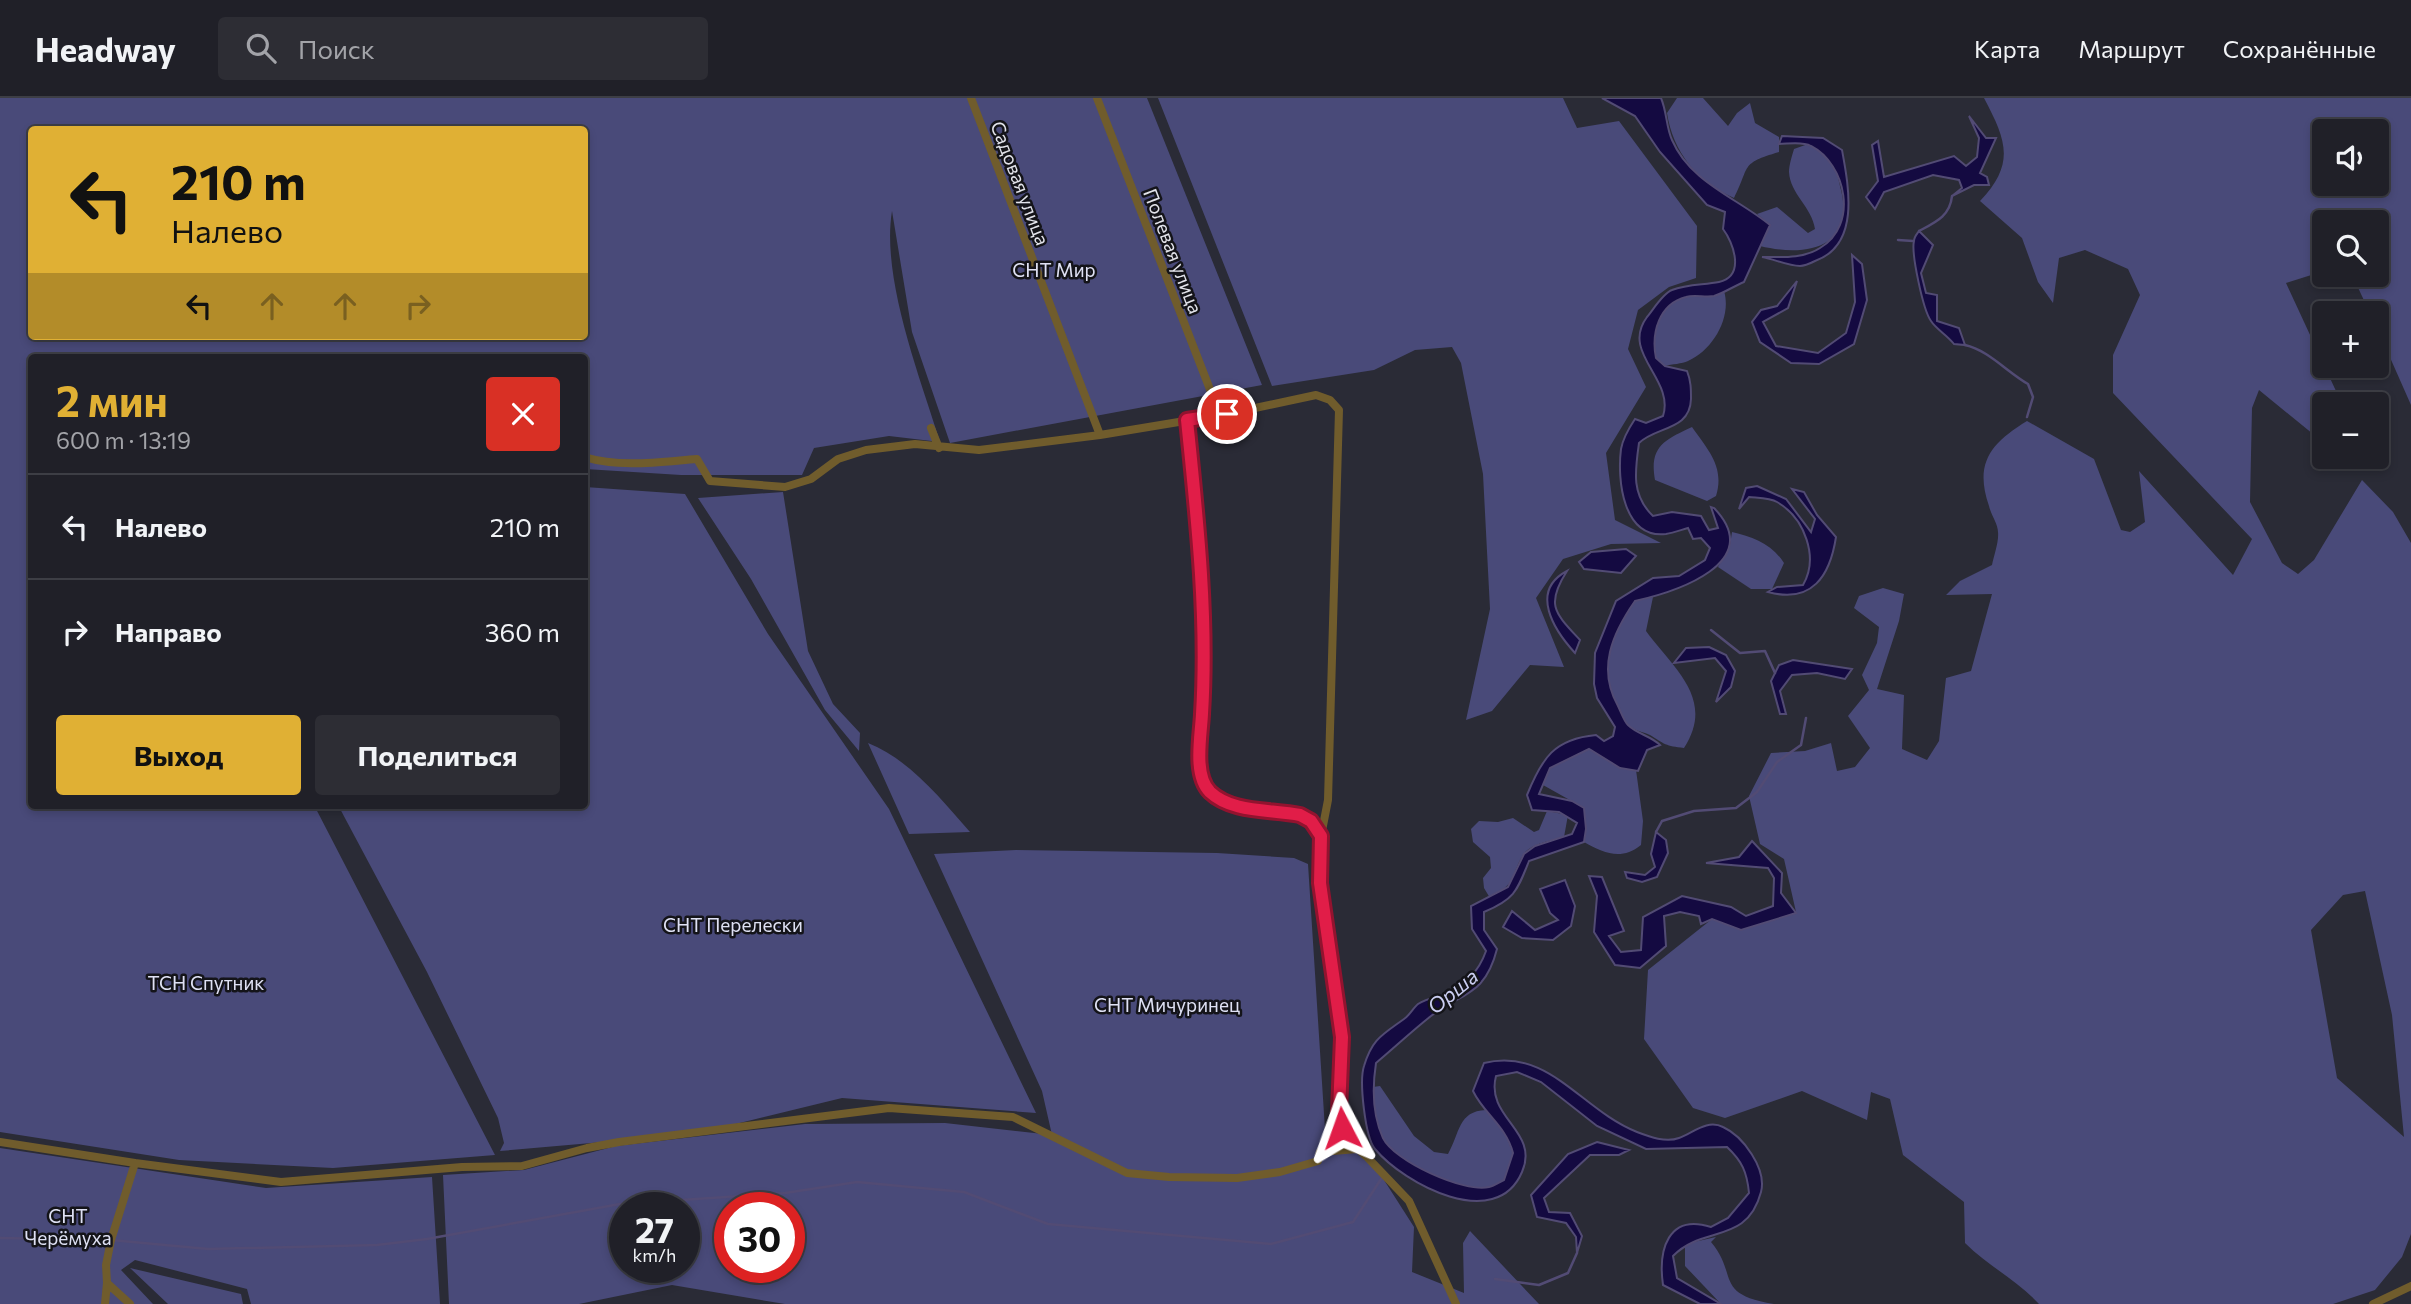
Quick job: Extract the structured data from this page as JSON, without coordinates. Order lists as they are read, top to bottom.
{
  "streets": {
    "street": ["Садовая улица", "Полевая улица"]
  },
  "water": ["Орша"],
  "parks": [
    "СНТ Мир",
    "СНТ Перелески",
    "ТСН Спутник",
    "СНТ Мичуринец",
    "СНТ Черёмуха"
  ],
  "page": {
    "header": "Headway",
    "search": "Поиск",
    "nav": ["Карта", "Маршрут", "Сохранённые"],
    "map_buttons": ["+", "−"],
    "turn": ["210 m", "Налево"],
    "heading": ["2 мин", "600 m · 13:19"],
    "list": [
      {
        "name": "Налево",
        "value": "210 m"
      },
      {
        "name": "Направо",
        "value": "360 m"
      }
    ],
    "buttons": ["Выход", "Поделиться"],
    "speed": "27 km/h",
    "limit": "30"
  }
}
